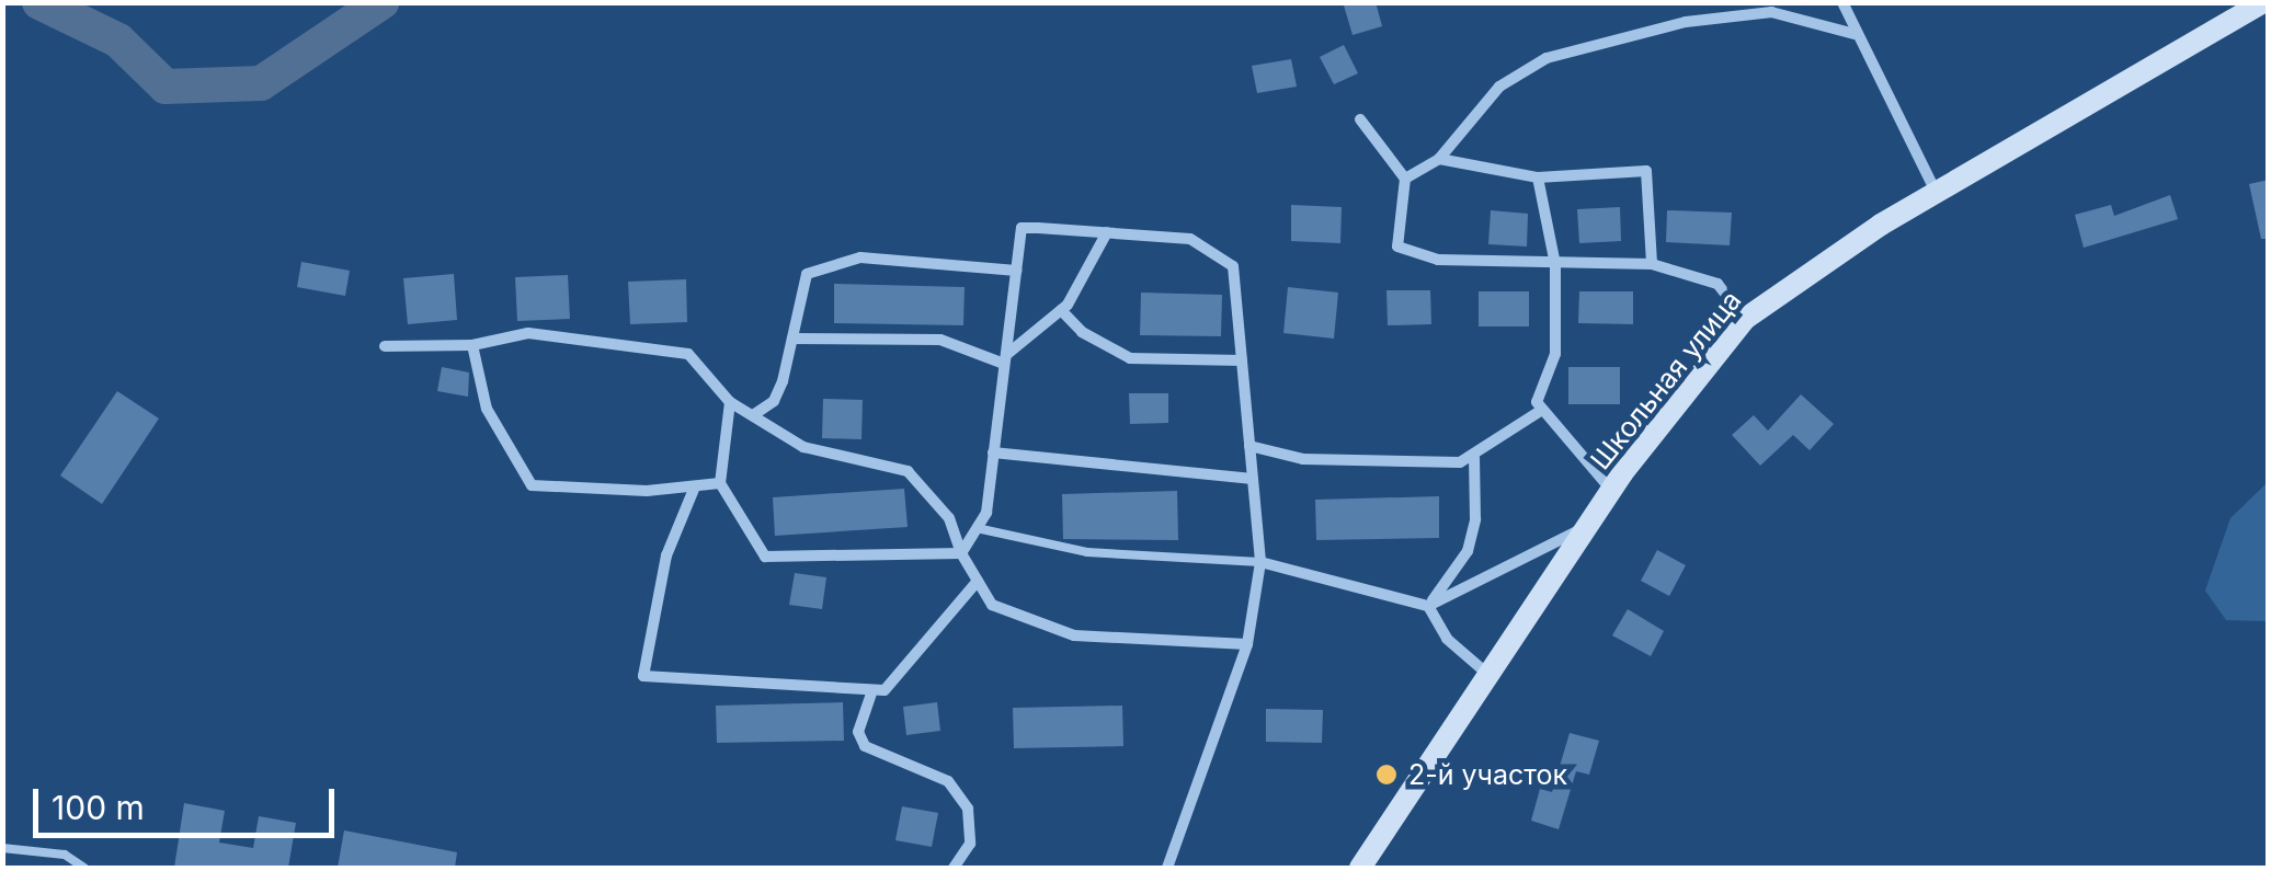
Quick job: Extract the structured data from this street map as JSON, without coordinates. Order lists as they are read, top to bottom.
{
  "streets": {
    "street": ["Школьная улица"]
  },
  "places": ["2-й участок"],
  "scale_bar": "100 m"
}
